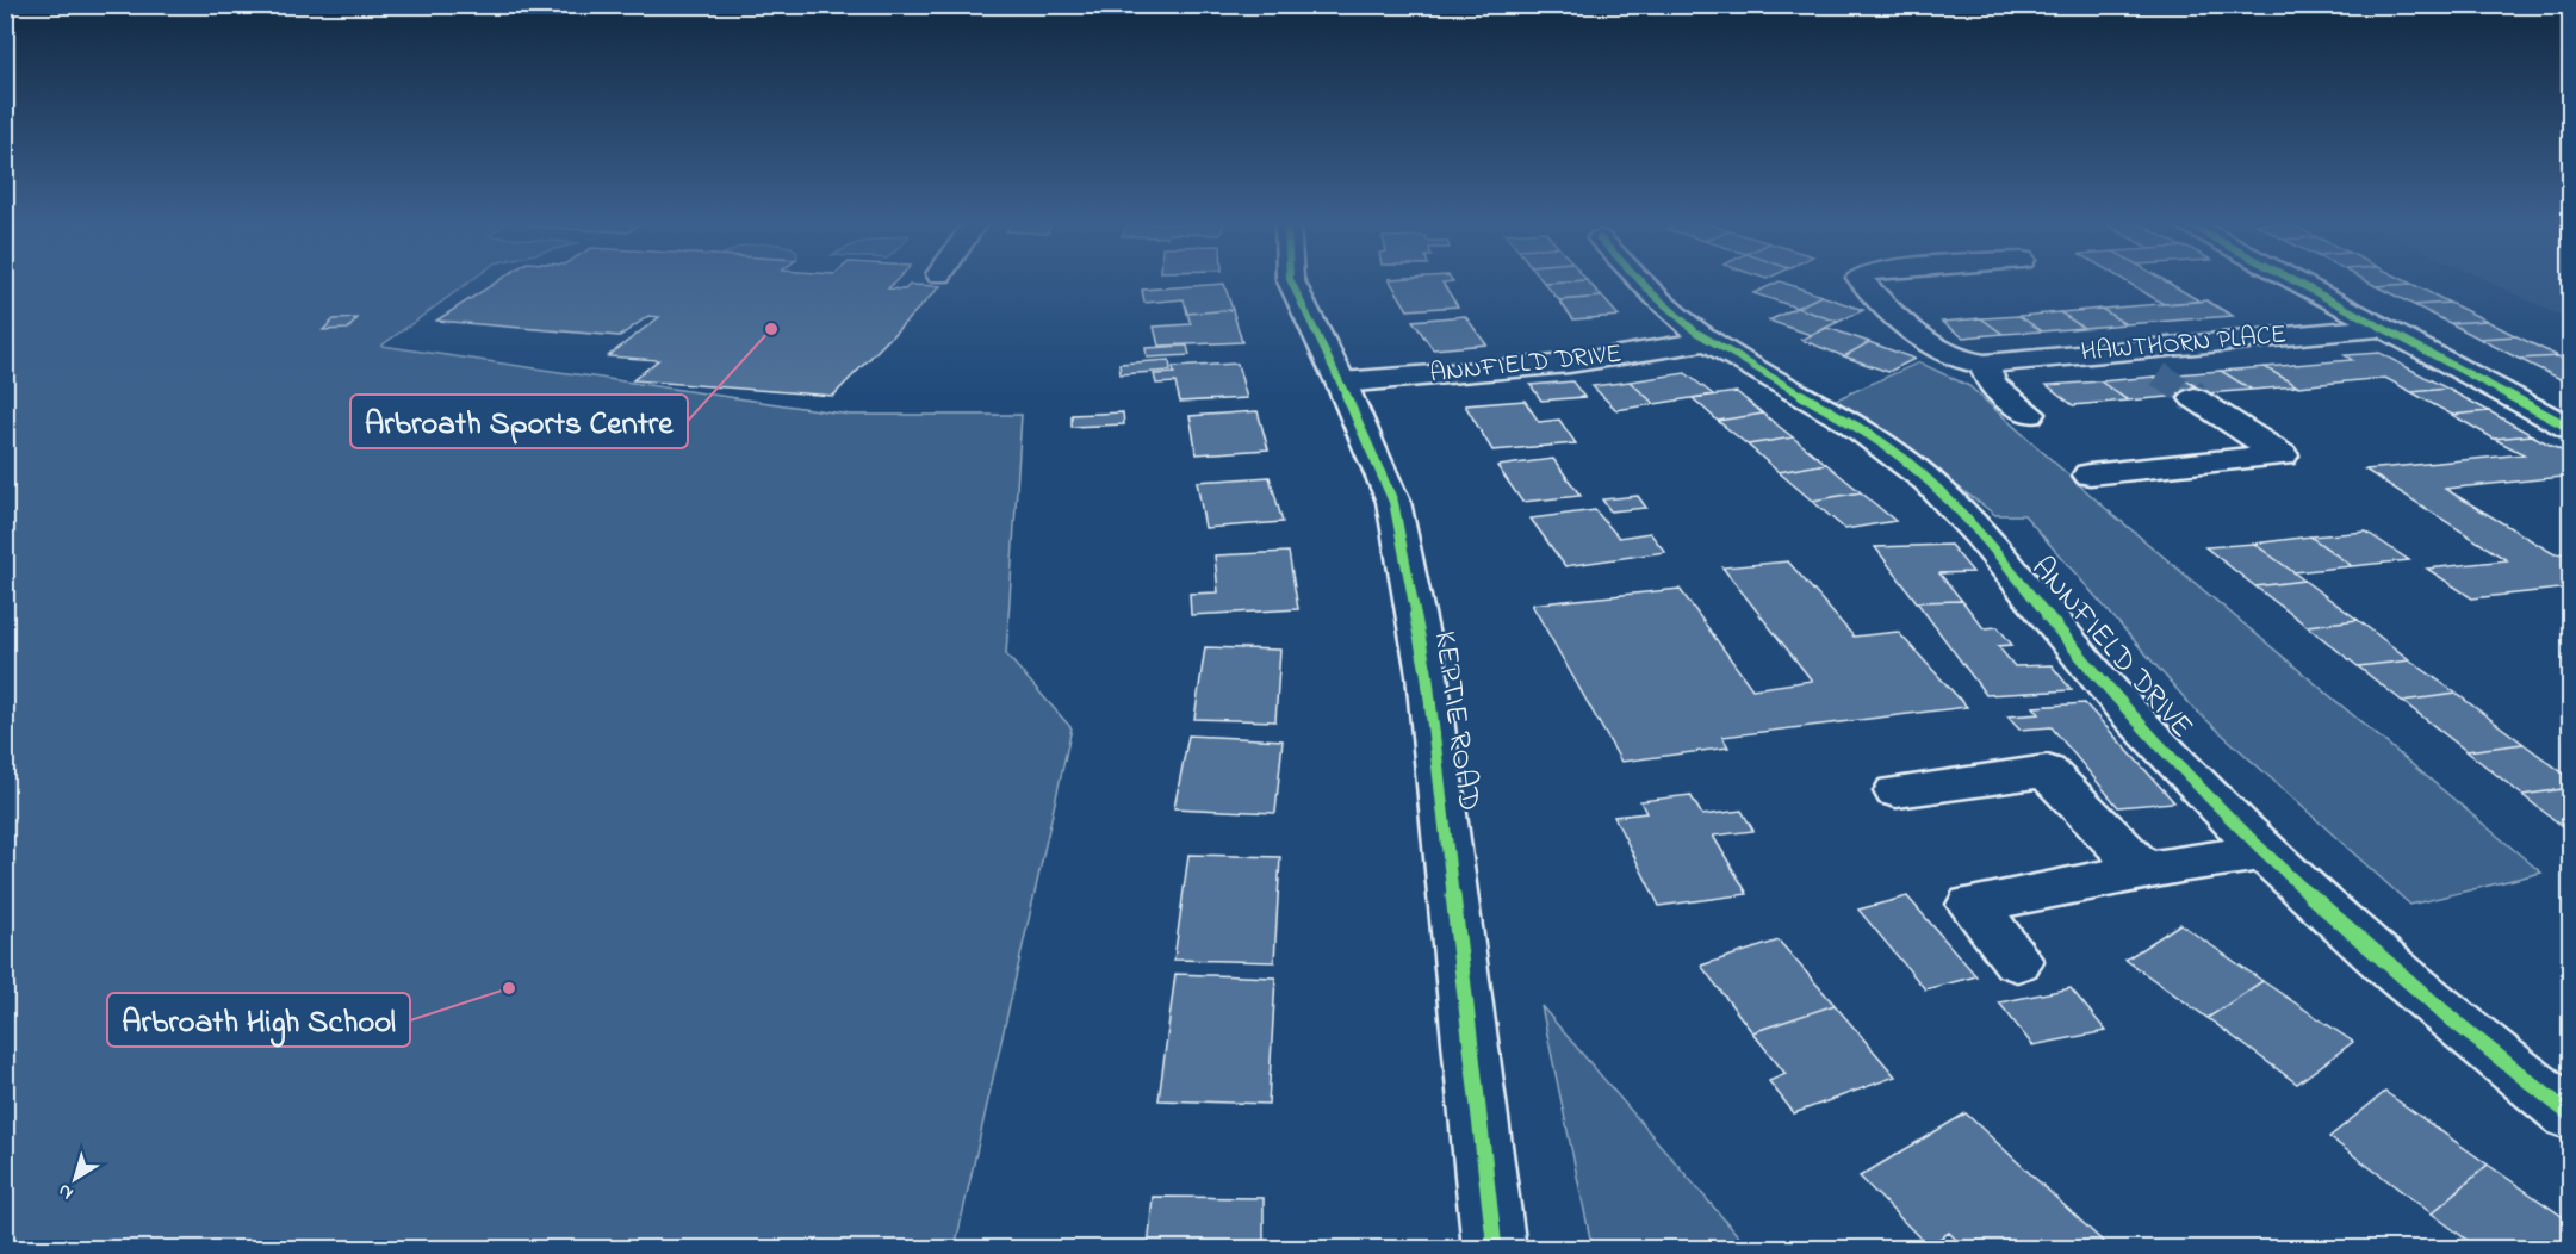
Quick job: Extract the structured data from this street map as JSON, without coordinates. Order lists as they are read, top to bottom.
{
  "streets": {
    "street": ["HAWTHORN PLACE", "ANNFIELD DRIVE", "KEPTIE ROAD"]
  },
  "crossings": [
    ["ANNFIELD DRIVE", "KEPTIE ROAD"]
  ],
  "places": ["Arbroath Sports Centre", "Arbroath High School"],
  "north": "bottom left"
}
